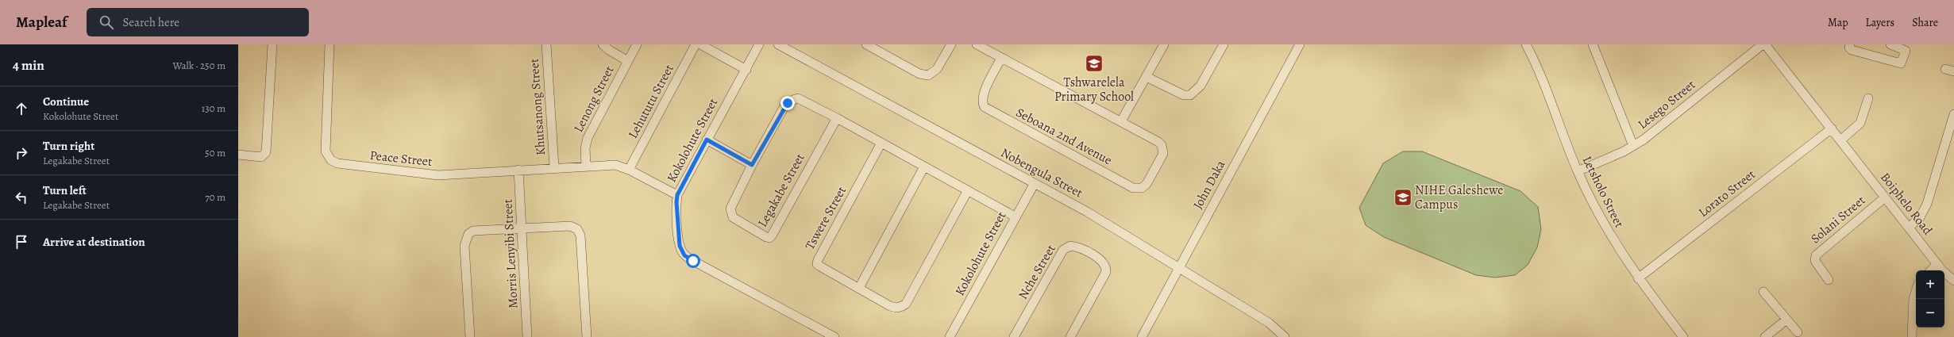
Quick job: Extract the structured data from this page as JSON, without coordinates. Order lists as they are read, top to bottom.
{
  "streets": {
    "street": [
      "Lenong Street",
      "Lehututu Street",
      "Lesego Street",
      "Khutsanong Street",
      "Seboana 2nd Avenue",
      "Kokolohute Street",
      "Peace Street",
      "Nobengula Street",
      "John Daka",
      "Legakabe Street",
      "Letsholo Street",
      "Lorato Street",
      "Boiphelo Road",
      "Tswere Street",
      "Solani Street",
      "Morris Lenyibi Street",
      "Nche Street"
    ]
  },
  "crossings": [
    ["Lenong Street", "Peace Street"],
    ["Lesego Street", "Letsholo Street"],
    ["Lesego Street", "Boiphelo Road"],
    ["Khutsanong Street", "Peace Street"],
    ["Kokolohute Street", "Nobengula Street"],
    ["Kokolohute Street", "Legakabe Street"],
    ["Peace Street", "Morris Lenyibi Street"],
    ["Nobengula Street", "John Daka"],
    ["Legakabe Street", "Tswere Street"],
    ["Letsholo Street", "Lorato Street"],
    ["Lorato Street", "Boiphelo Road"],
    ["Boiphelo Road", "Solani Street"]
  ],
  "places": {
    "school or university": ["Tshwarelela Primary School", "NIHE Galeshewe Campus"]
  },
  "page": {
    "header": "Mapleaf",
    "search": "Search here",
    "nav": ["Map", "Layers", "Share"],
    "heading": ["4 min", "Walk · 250 m"],
    "list": [
      ["Continue", "Kokolohute Street", "130 m"],
      ["Turn right", "Legakabe Street", "50 m"],
      ["Turn left", "Legakabe Street", "70 m"],
      "Arrive at destination"
    ],
    "map_buttons": ["+", "−"]
  }
}
